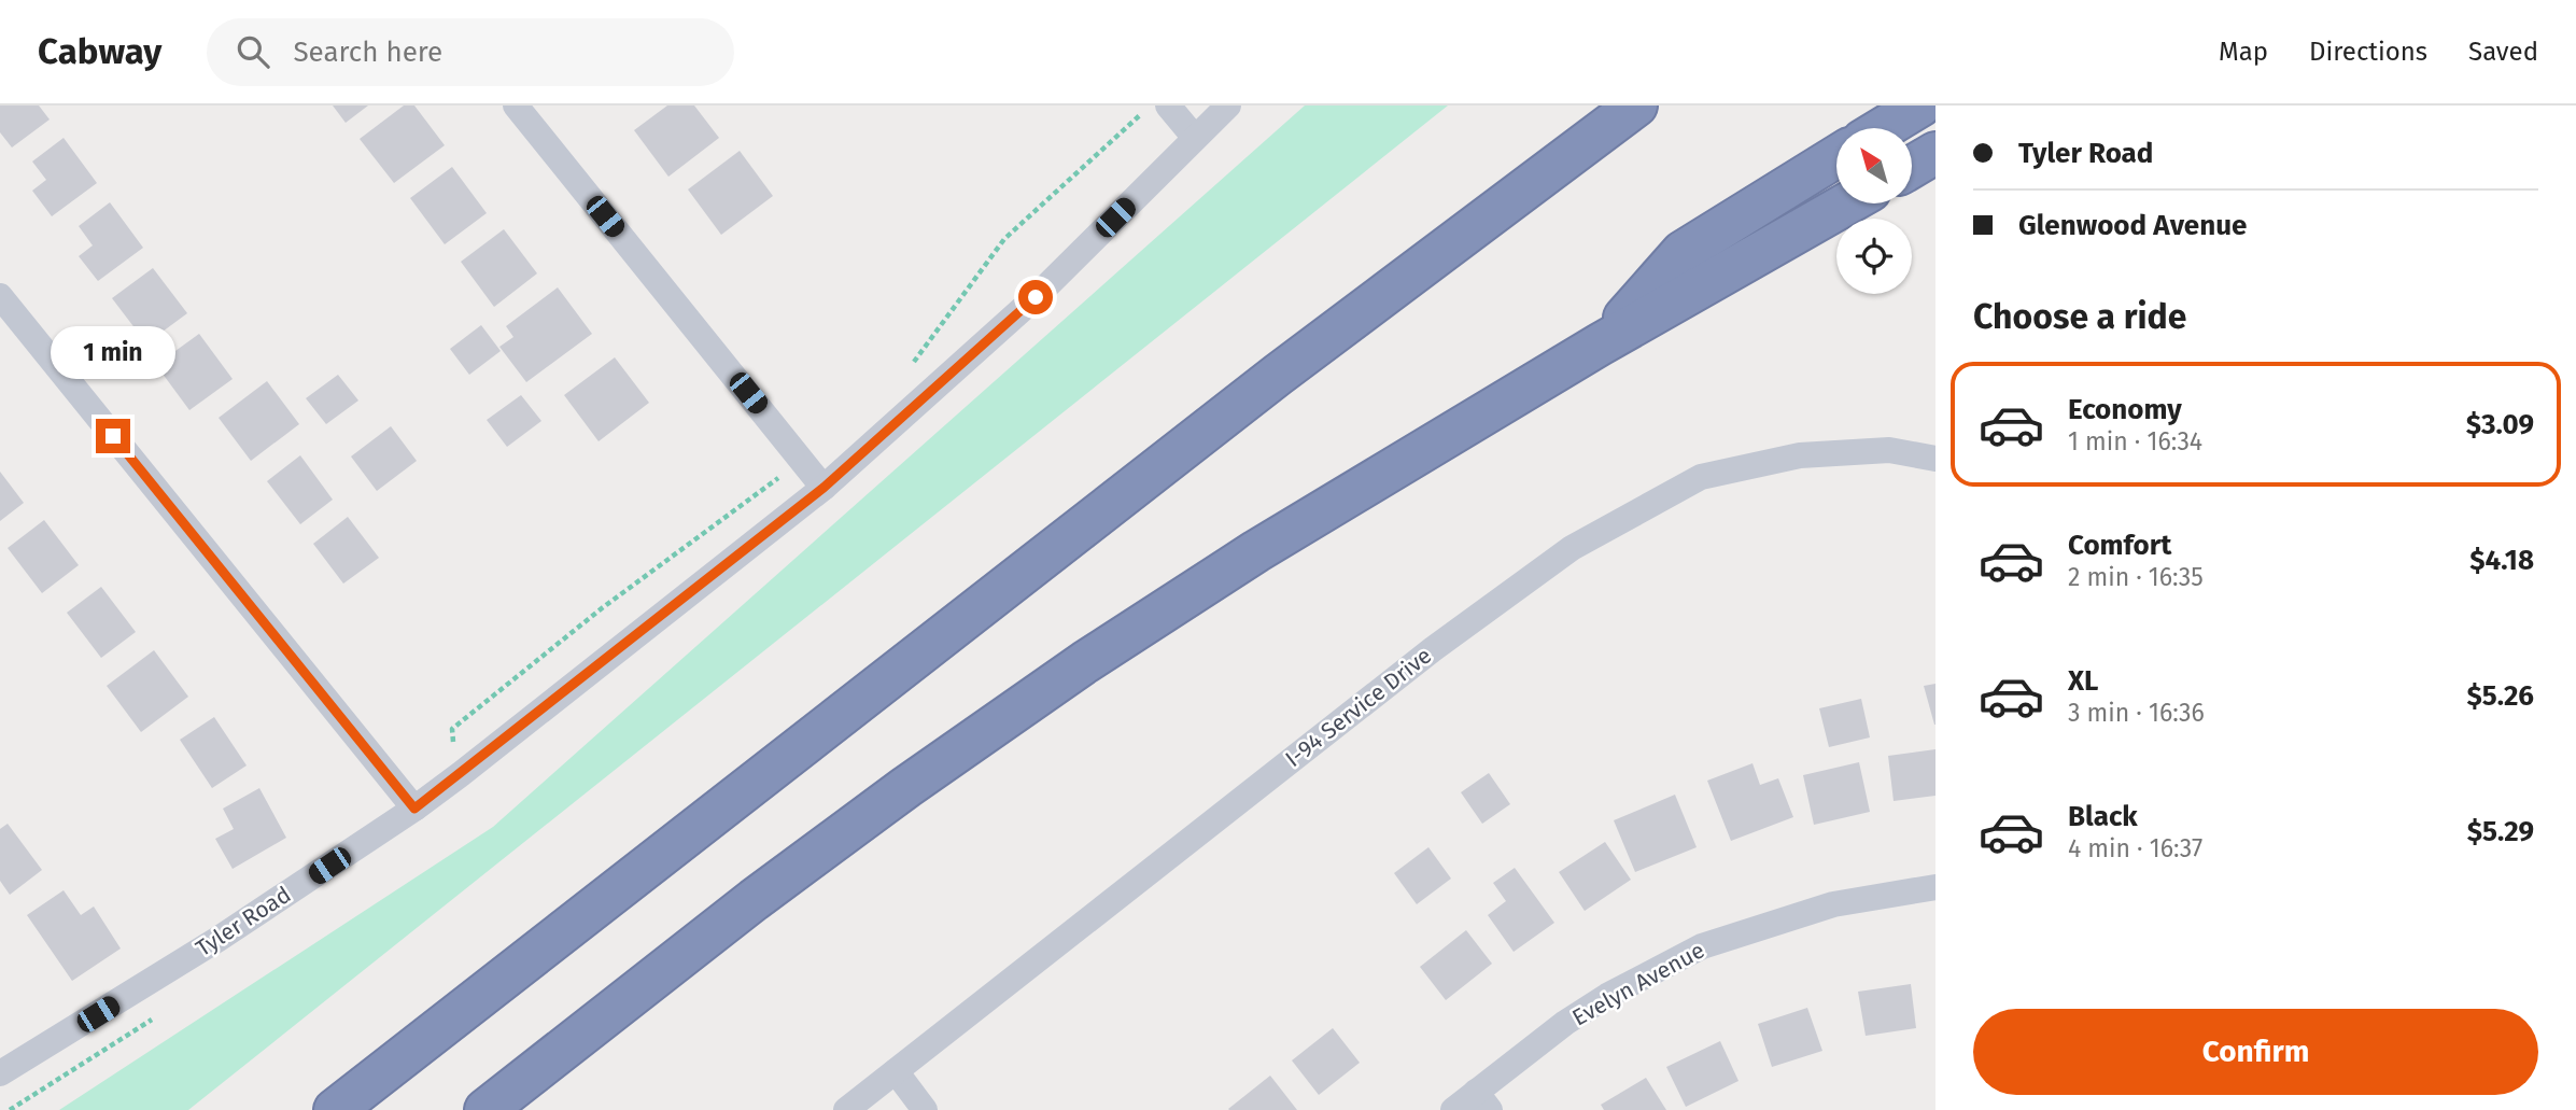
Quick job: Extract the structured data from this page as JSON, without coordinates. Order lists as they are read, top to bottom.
{
  "streets": {
    "street": ["I-94 Service Drive", "Tyler Road", "Evelyn Avenue"]
  },
  "north": "top left",
  "page": {
    "header": "Cabway",
    "search": "Search here",
    "nav": ["Map", "Directions", "Saved"],
    "banner": ["Tyler Road", "Glenwood Avenue"],
    "heading": "Choose a ride",
    "bubble": "1 min",
    "list": [
      {
        "name": "Economy",
        "note": "1 min · 16:34",
        "value": "$3.09"
      },
      {
        "name": "Comfort",
        "note": "2 min · 16:35",
        "value": "$4.18"
      },
      {
        "name": "XL",
        "note": "3 min · 16:36",
        "value": "$5.26"
      },
      {
        "name": "Black",
        "note": "4 min · 16:37",
        "value": "$5.29"
      }
    ],
    "buttons": "Confirm"
  }
}
